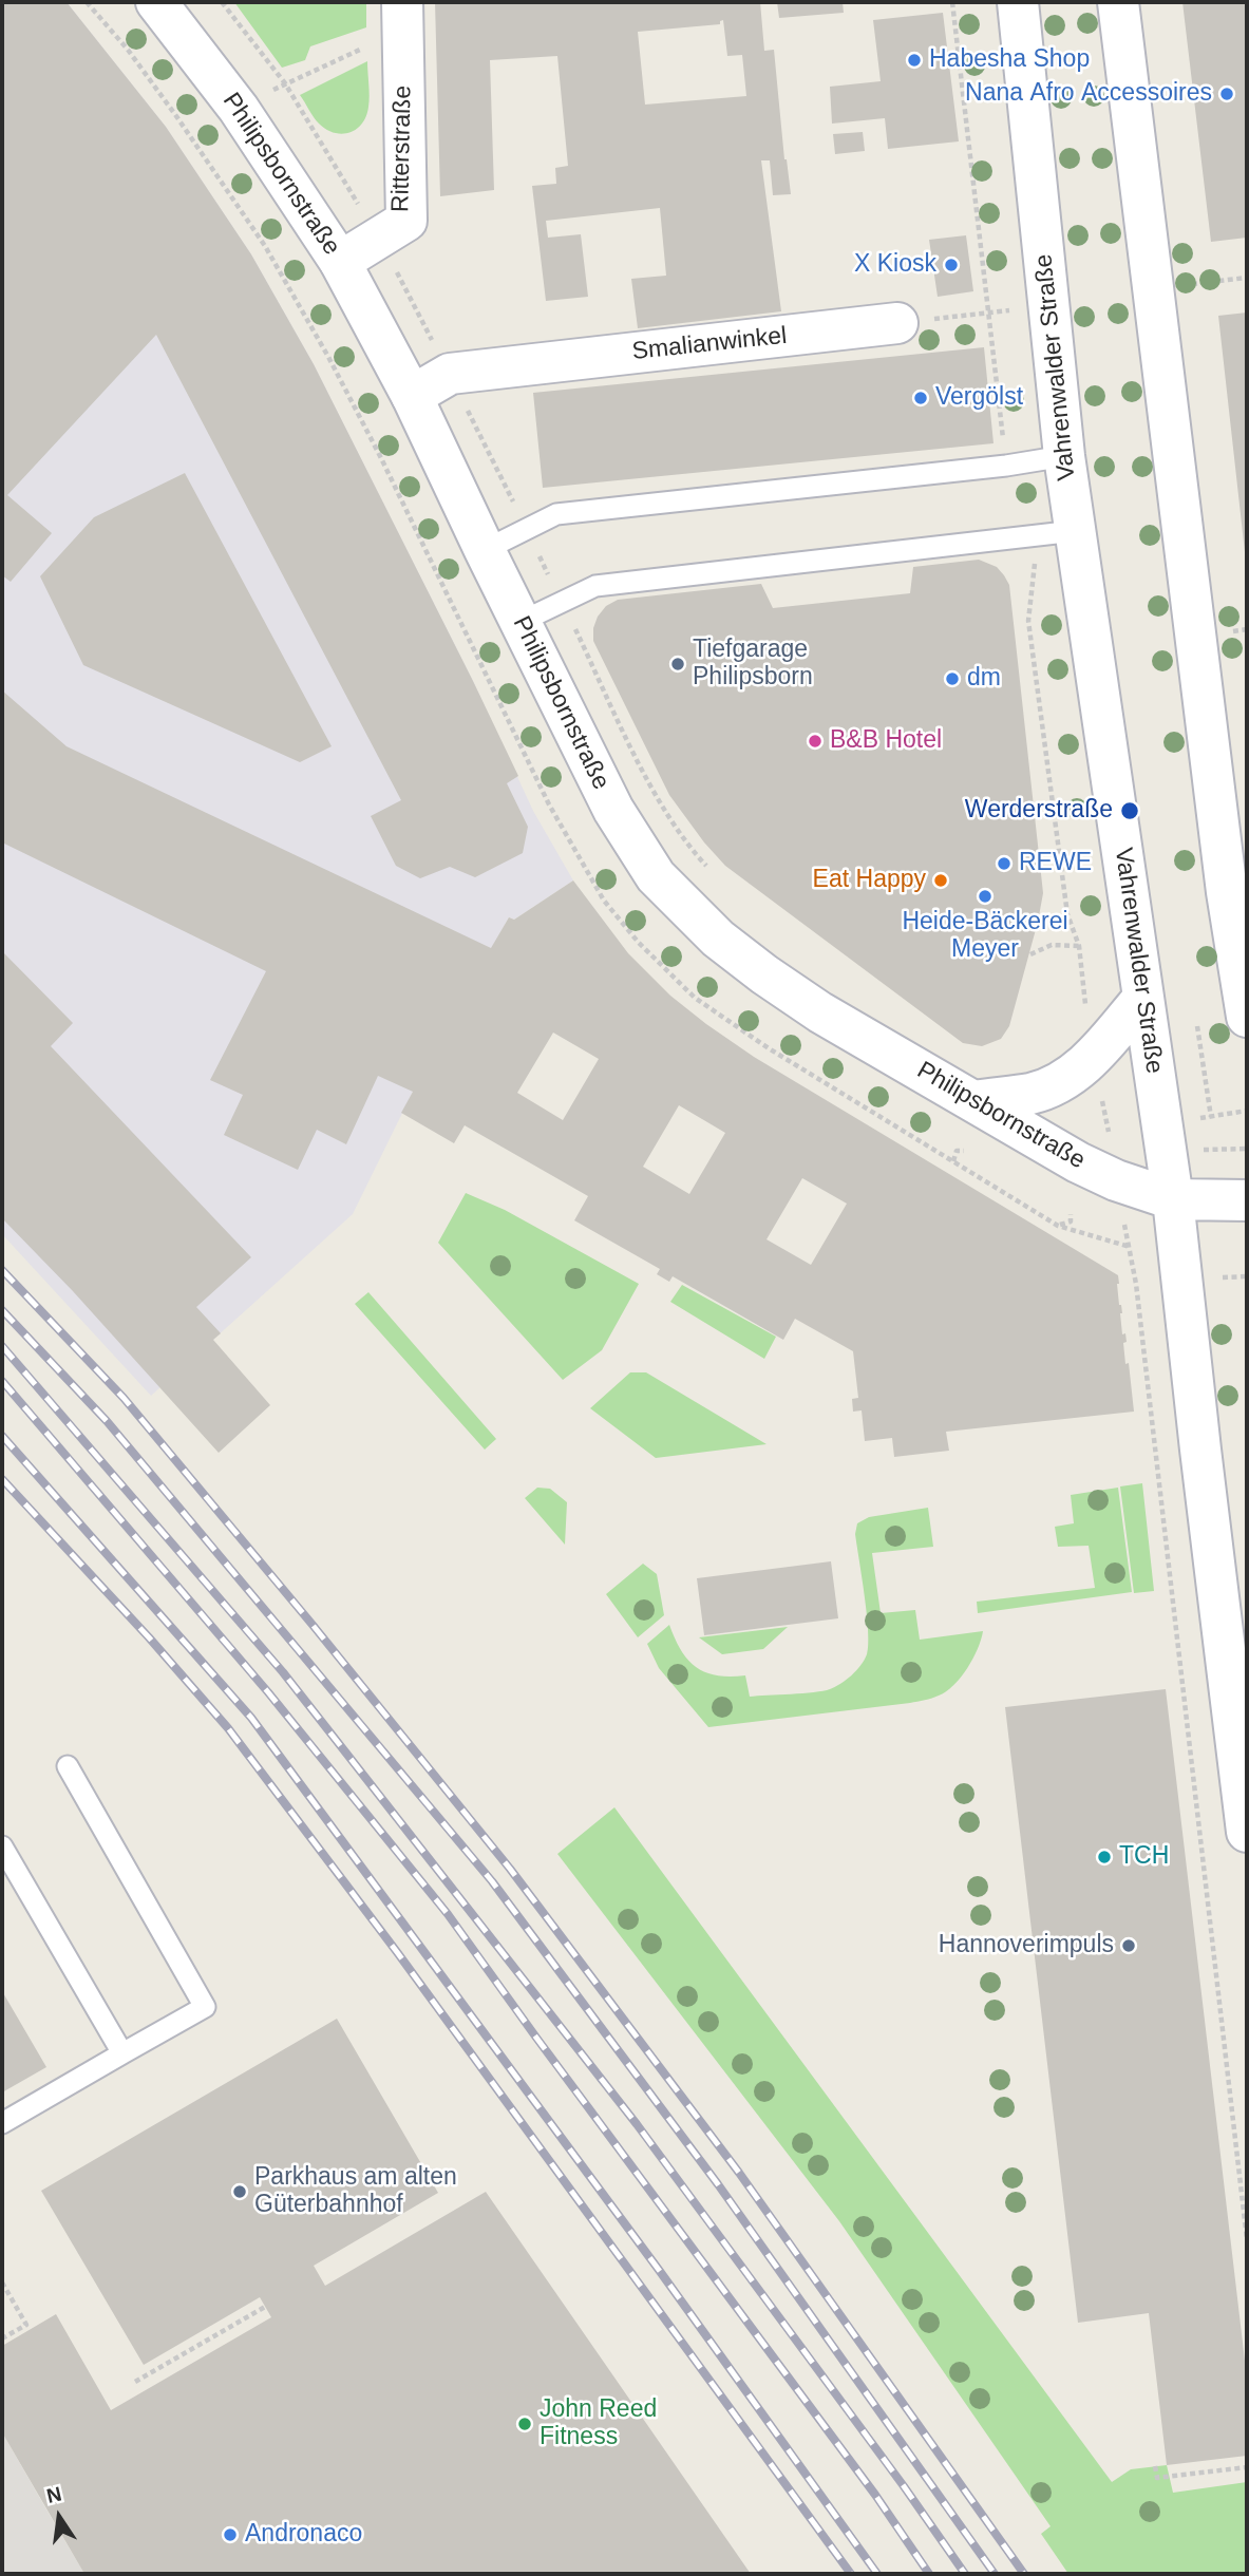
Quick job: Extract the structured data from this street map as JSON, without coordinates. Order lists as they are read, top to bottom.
{
  "streets": {
    "main road": [
      "Ritterstraße",
      "Philipsbornstraße",
      "Smalianwinkel",
      "Vahrenwalder Straße"
    ]
  },
  "crossings": [
    ["Ritterstraße", "Philipsbornstraße"],
    ["Philipsbornstraße", "Smalianwinkel"],
    ["Philipsbornstraße", "Vahrenwalder Straße"]
  ],
  "places": [
    "Habesha Shop",
    "Nana Afro Accessoires",
    "X Kiosk",
    "Vergölst",
    "Tiefgarage Philipsborn",
    "dm",
    "B&B Hotel",
    "Werderstraße",
    "REWE",
    "Eat Happy",
    "Heide-Bäckerei Meyer",
    "TCH",
    "Hannoverimpuls",
    "Parkhaus am alten Güterbahnhof",
    "John Reed Fitness",
    "Andronaco"
  ],
  "north": "top"
}
